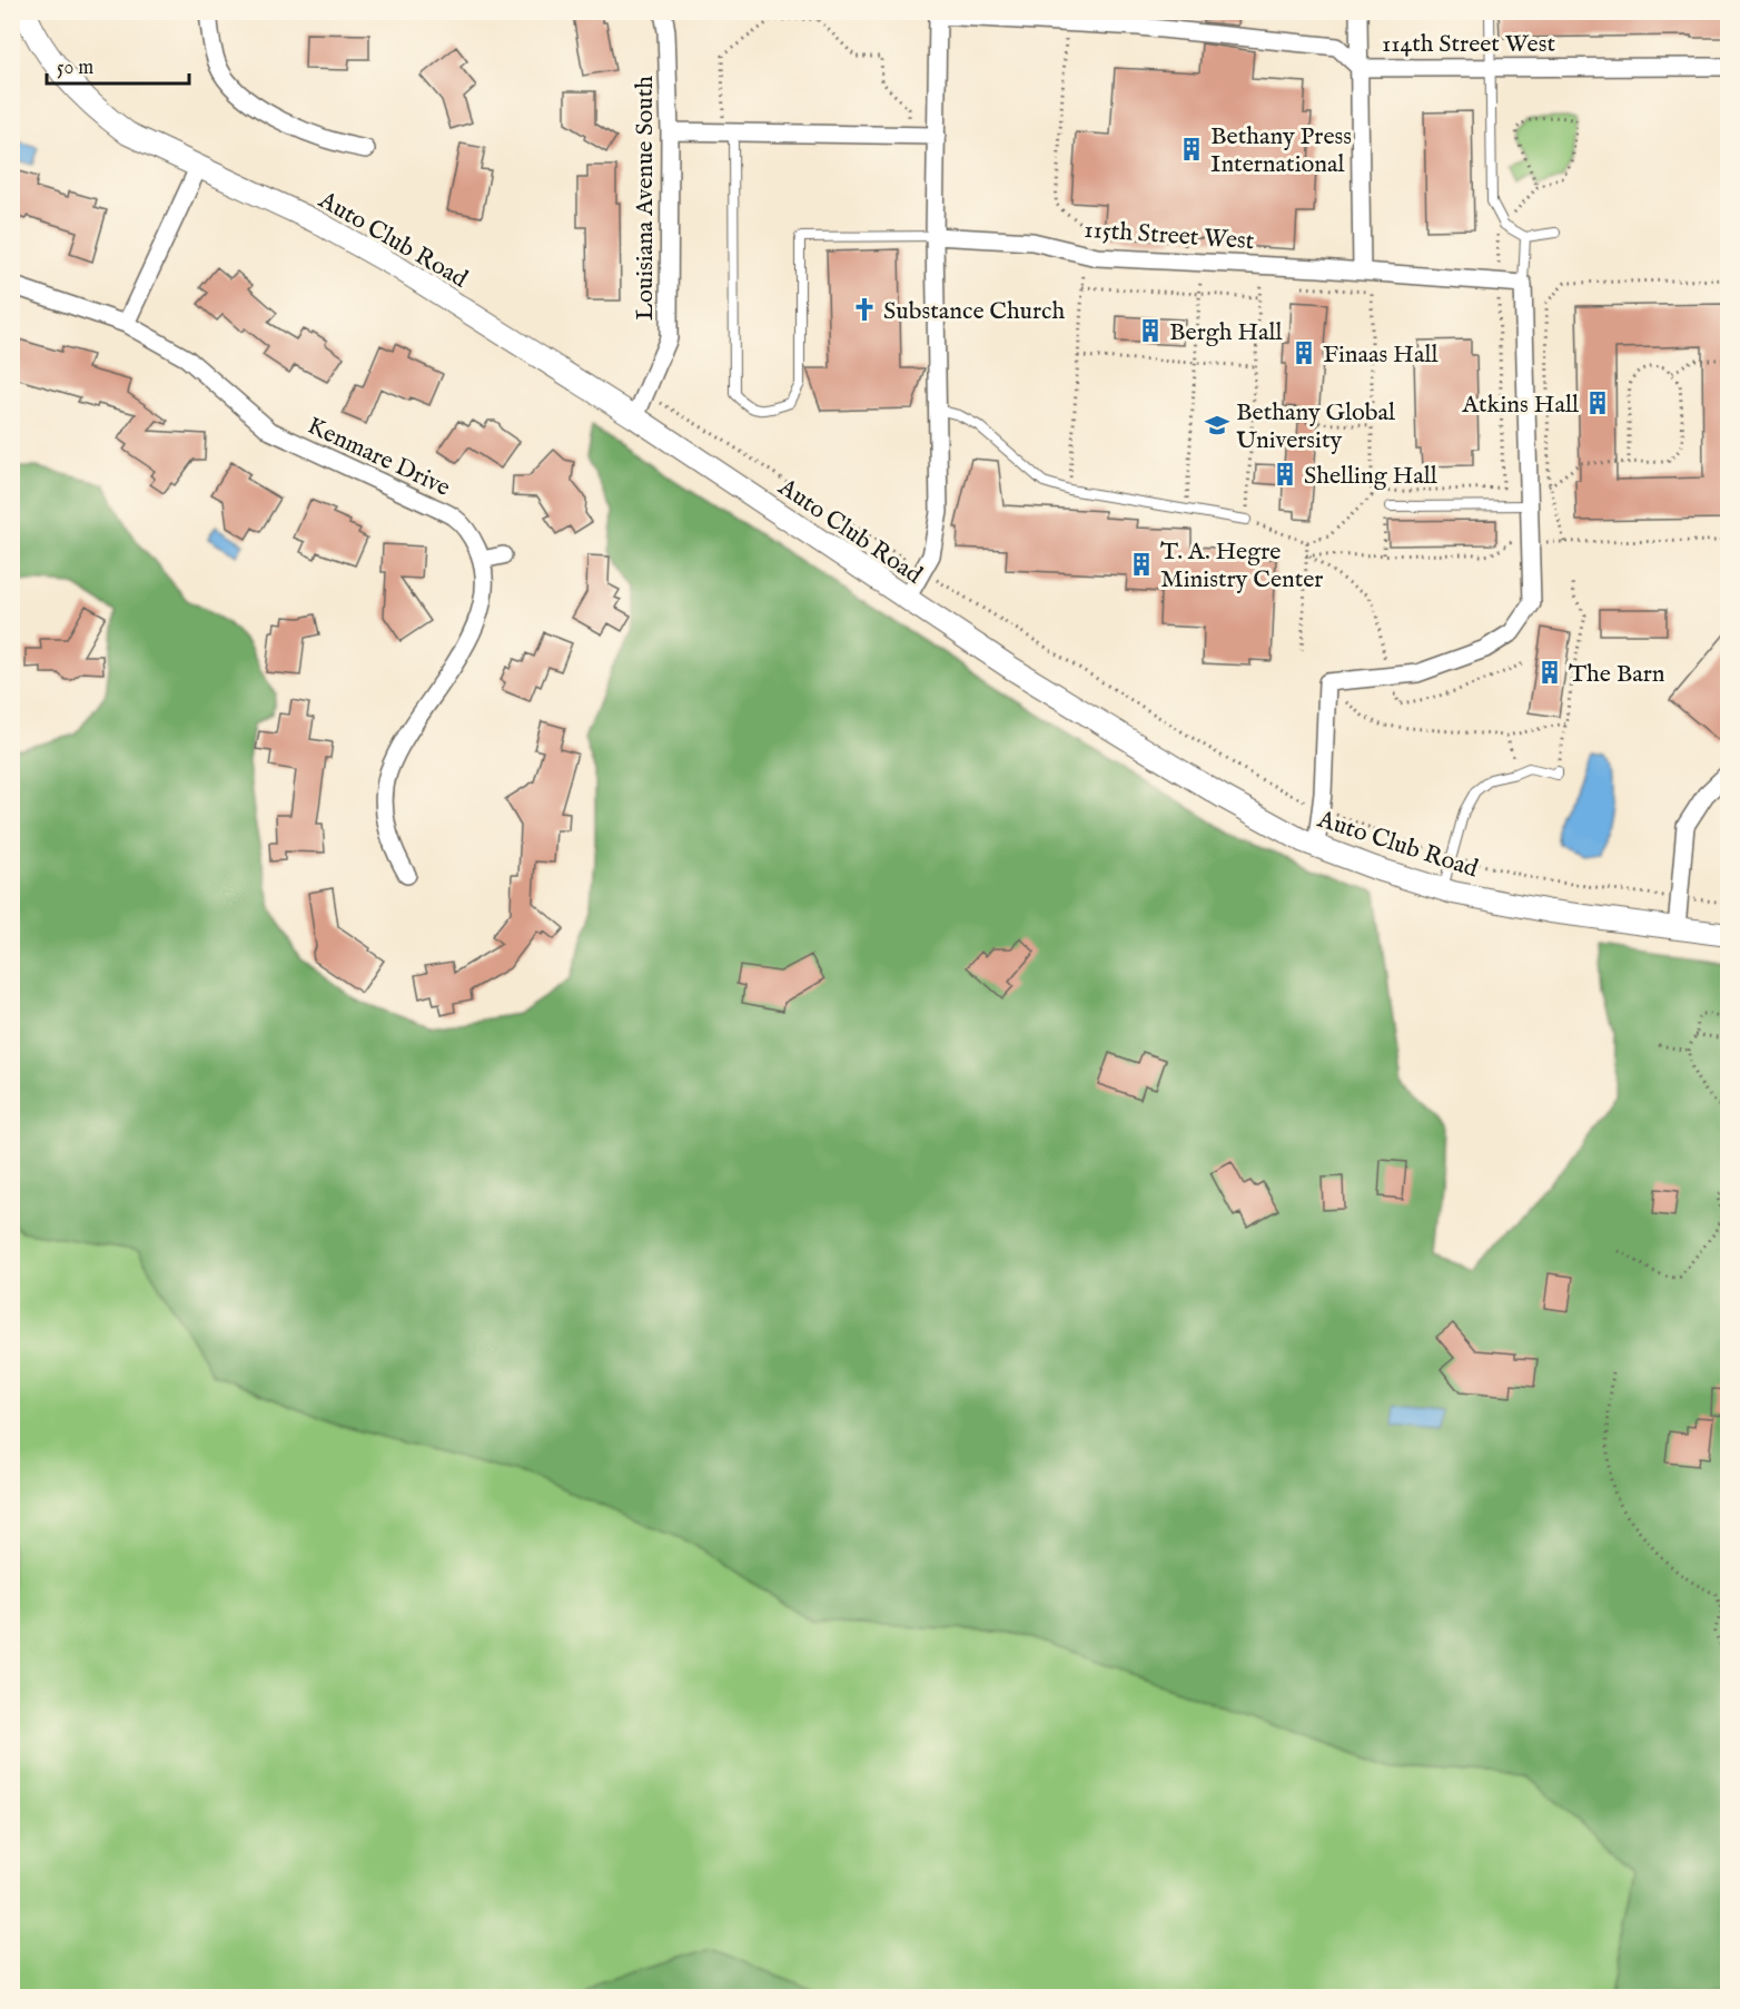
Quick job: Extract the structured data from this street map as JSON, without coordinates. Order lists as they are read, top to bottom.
{
  "streets": {
    "street": [
      "114th Street West",
      "Louisiana Avenue South",
      "115th Street West",
      "Auto Club Road",
      "Kenmare Drive"
    ]
  },
  "crossings": [
    ["Louisiana Avenue South", "Auto Club Road"]
  ],
  "places": {
    "building": [
      "Bethany Press International",
      "Bergh Hall",
      "Finaas Hall",
      "Atkins Hall",
      "Shelling Hall",
      "T. A. Hegre Ministry Center",
      "The Barn"
    ],
    "church": ["Substance Church"],
    "school or university": ["Bethany Global University"]
  },
  "scale_bar": "50 m"
}
